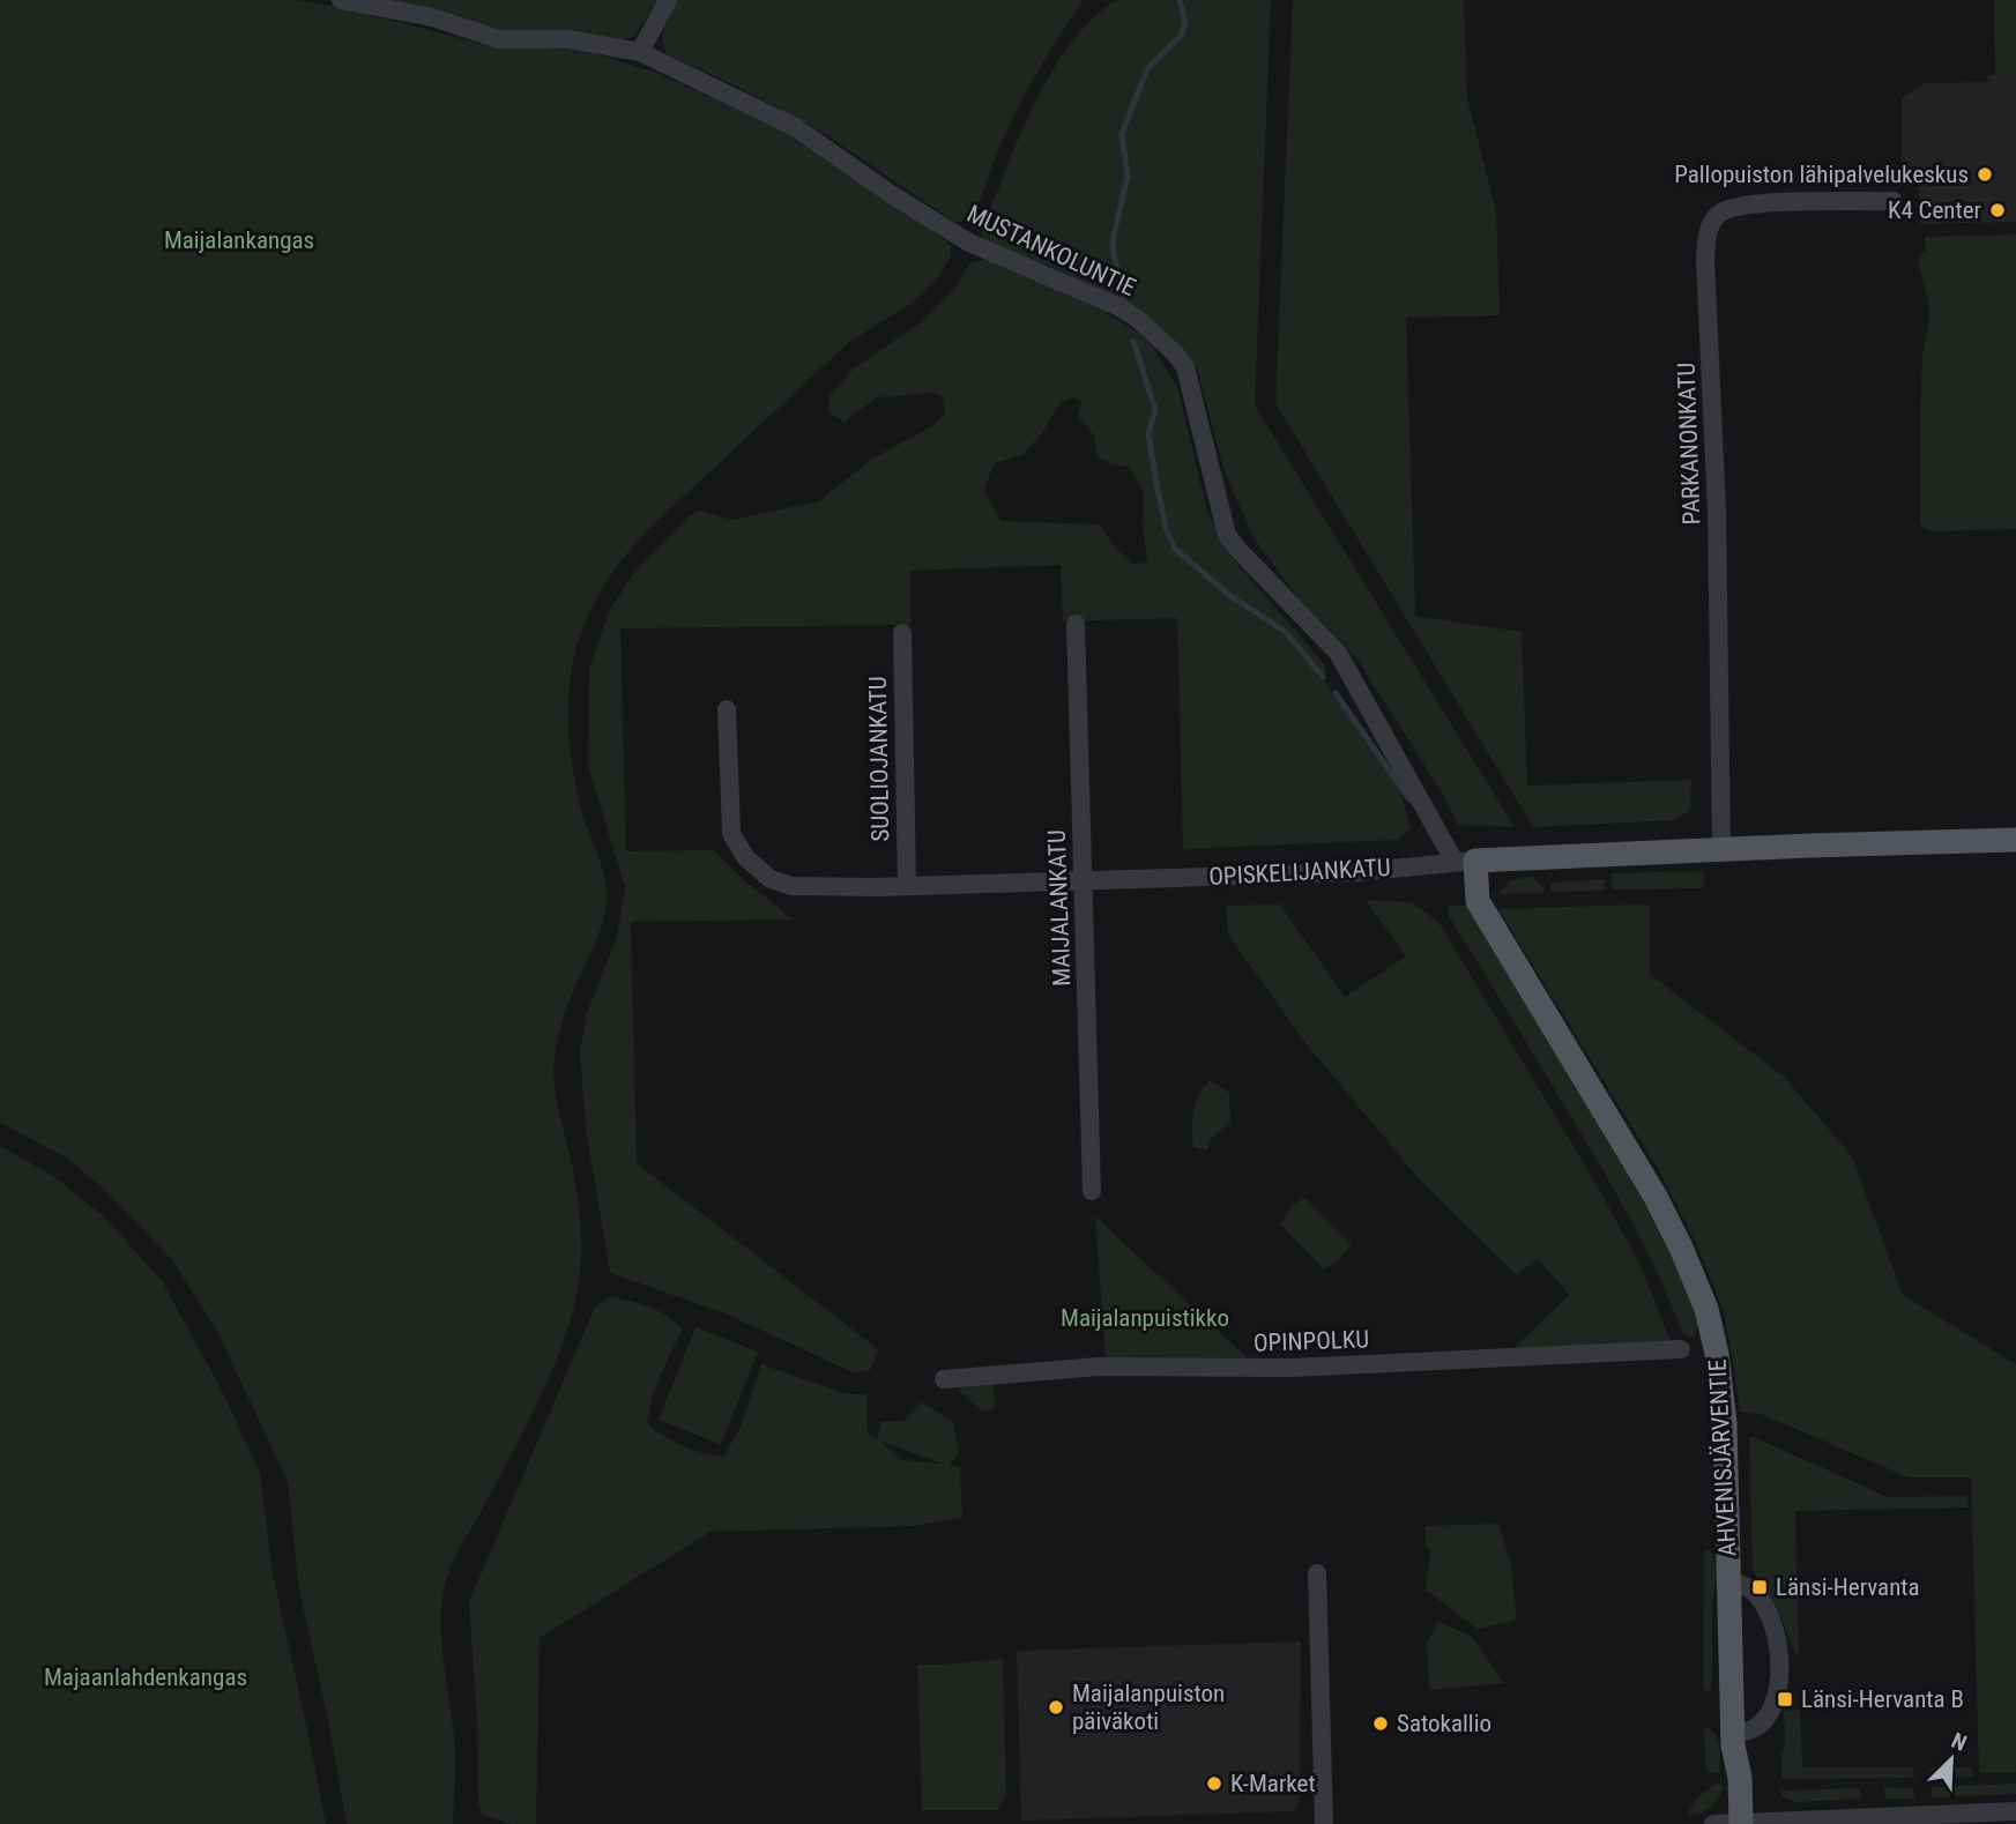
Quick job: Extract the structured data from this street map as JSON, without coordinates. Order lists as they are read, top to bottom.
{
  "streets": {
    "main road": ["OPISKELIJANKATU", "AHVENISJÄRVENTIE"],
    "street": [
      "MUSTANKOLUNTIE",
      "PARKANONKATU",
      "SUOLIOJANKATU",
      "MAIJALANKATU",
      "OPINPOLKU"
    ]
  },
  "crossings": [
    ["MUSTANKOLUNTIE", "OPISKELIJANKATU"],
    ["MUSTANKOLUNTIE", "AHVENISJÄRVENTIE"],
    ["PARKANONKATU", "OPISKELIJANKATU"],
    ["SUOLIOJANKATU", "OPISKELIJANKATU"],
    ["OPISKELIJANKATU", "MAIJALANKATU"],
    ["OPISKELIJANKATU", "AHVENISJÄRVENTIE"]
  ],
  "parks": ["Maijalankangas", "Maijalanpuistikko", "Majaanlahdenkangas"],
  "places": {
    "other": [
      "Pallopuiston lähipalvelukeskus",
      "K4 Center",
      "Maijalanpuiston päiväkoti",
      "Satokallio",
      "K-Market"
    ],
    "transit": ["Länsi-Hervanta", "Länsi-Hervanta B"]
  },
  "north": "top right"
}
